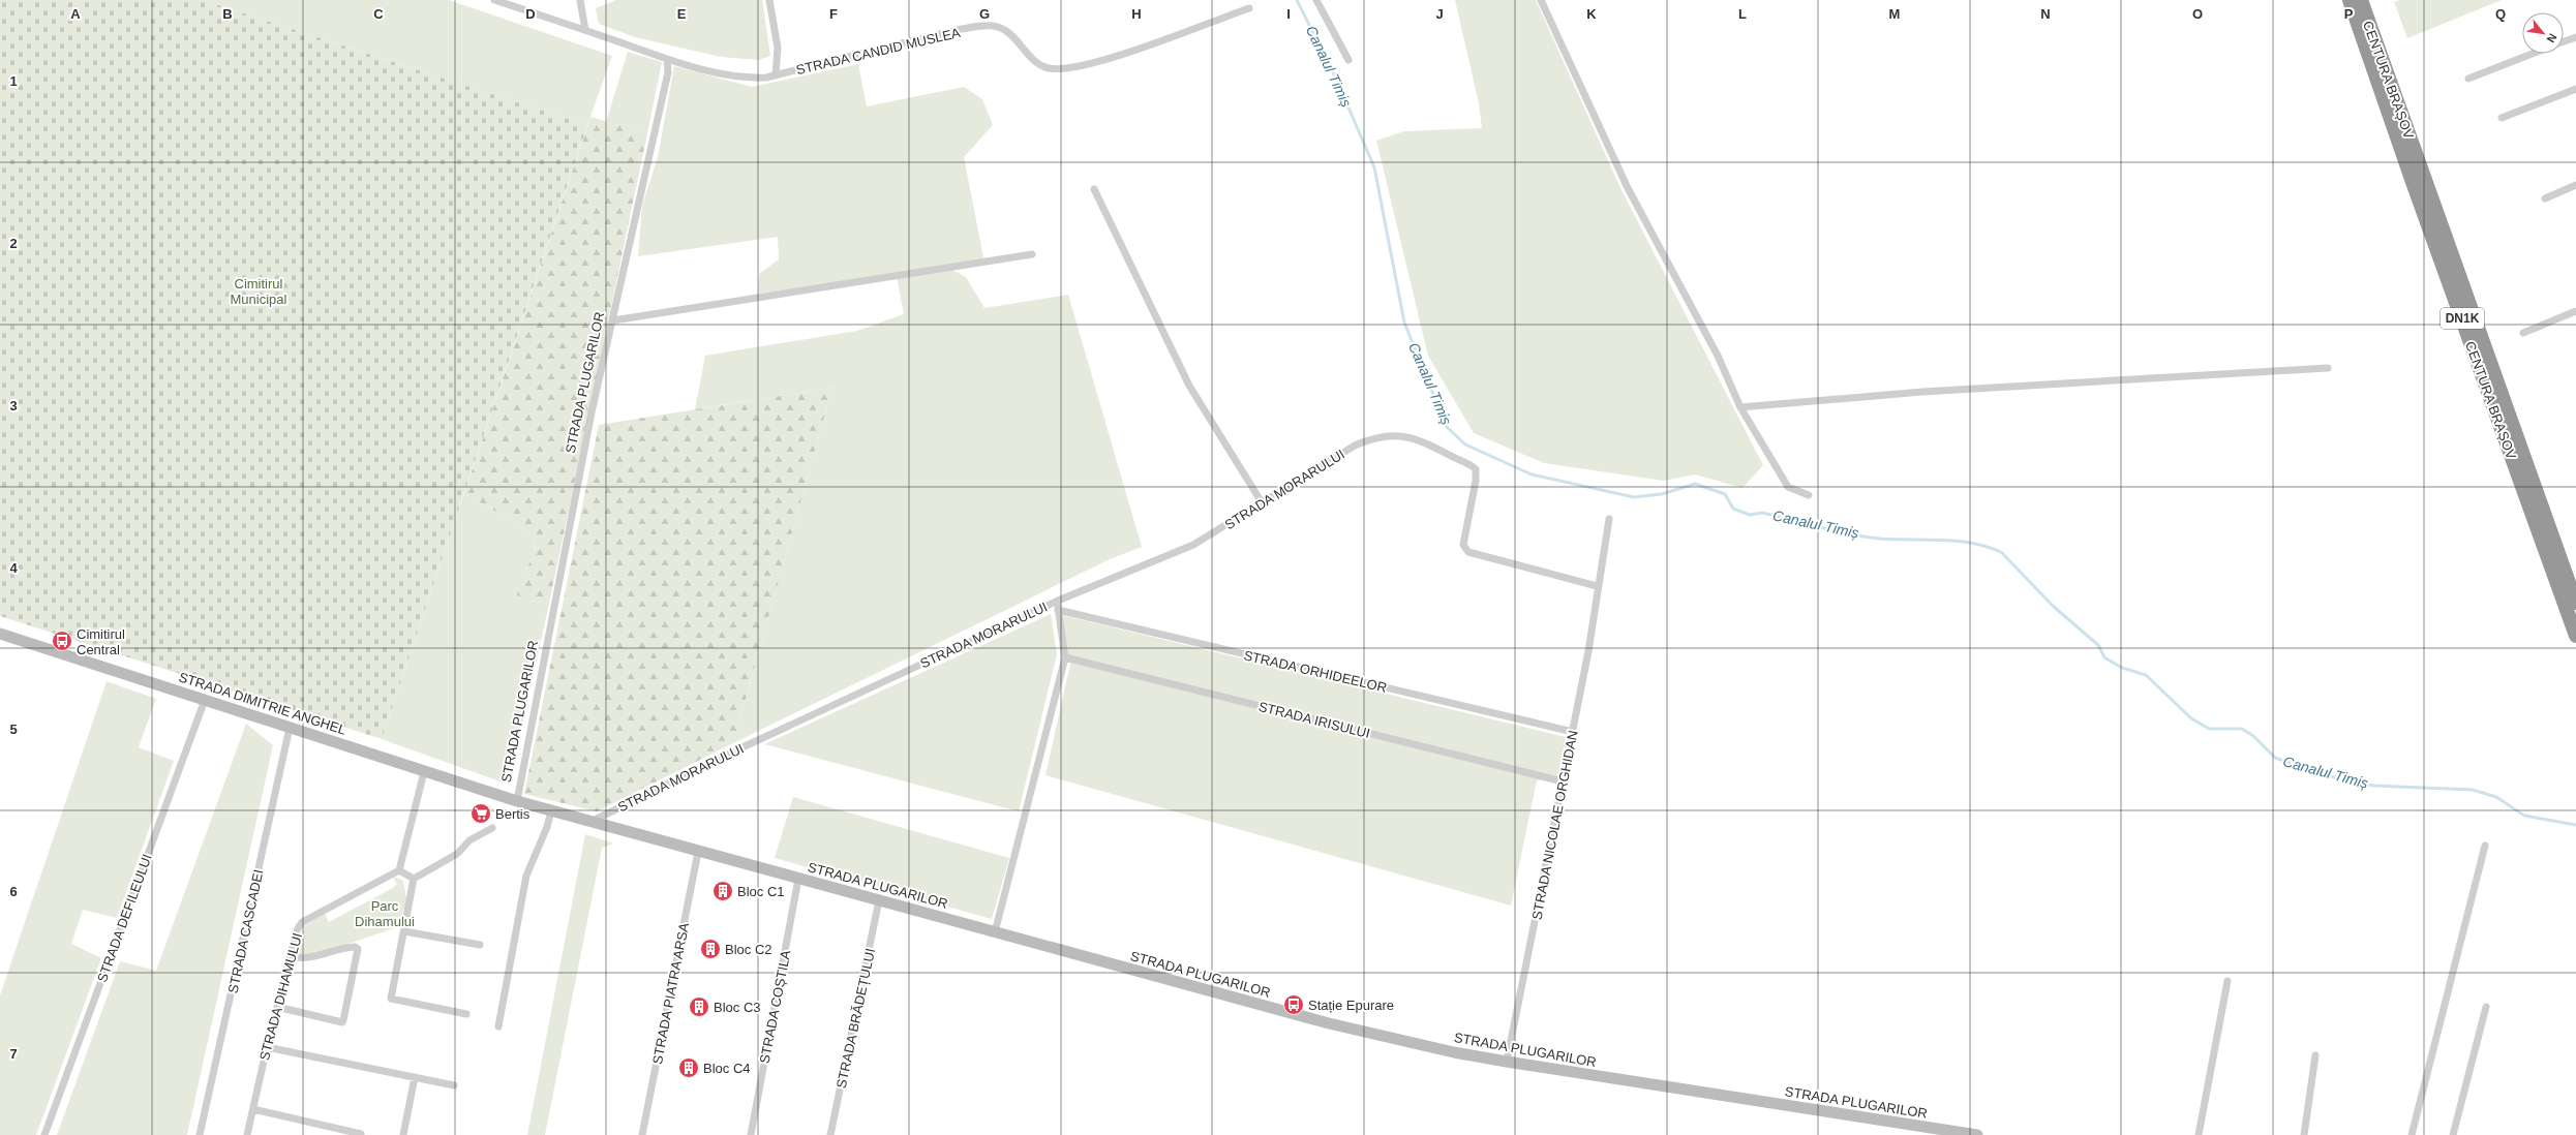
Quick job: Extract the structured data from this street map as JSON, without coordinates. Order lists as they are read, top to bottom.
{
  "streets": {
    "highway": ["CENTURA BRAȘOV", "DN1K"],
    "street": [
      "STRADA CANDID MUSLEA",
      "STRADA PLUGARILOR",
      "STRADA MORARULUI",
      "STRADA ORHIDEELOR",
      "STRADA DIMITRIE ANGHEL",
      "STRADA IRISULUI",
      "STRADA NICOLAE ORGHIDAN",
      "STRADA DEFILEULUI",
      "STRADA CASCADEI",
      "STRADA PIATRA ARSA",
      "STRADA DIHAMULUI",
      "STRADA COȘTILA",
      "STRADA BRĂDEȚULUI"
    ]
  },
  "crossings": [
    ["STRADA CANDID MUSLEA", "STRADA PLUGARILOR"],
    ["STRADA PLUGARILOR", "STRADA MORARULUI"],
    ["STRADA PLUGARILOR", "STRADA DIMITRIE ANGHEL"],
    ["STRADA PLUGARILOR", "STRADA NICOLAE ORGHIDAN"],
    ["STRADA PLUGARILOR", "STRADA PIATRA ARSA"],
    ["STRADA PLUGARILOR", "STRADA COȘTILA"],
    ["STRADA PLUGARILOR", "STRADA BRĂDEȚULUI"],
    ["STRADA MORARULUI", "STRADA NICOLAE ORGHIDAN"],
    ["STRADA ORHIDEELOR", "STRADA NICOLAE ORGHIDAN"],
    ["STRADA DIMITRIE ANGHEL", "STRADA DEFILEULUI"],
    ["STRADA DIMITRIE ANGHEL", "STRADA CASCADEI"],
    ["STRADA IRISULUI", "STRADA NICOLAE ORGHIDAN"]
  ],
  "water": ["Canalul Timiș"],
  "parks": ["Cimitirul Municipal", "Parc Dihamului"],
  "places": {
    "bus stop": ["Cimitirul Central", "Stație Epurare"],
    "supermarket": ["Bertis"],
    "building": [
      "Bloc C1",
      "Bloc C2",
      "Bloc C3",
      "Bloc C4"
    ]
  },
  "north": "bottom right",
  "grid": {
    "columns": [
      "A",
      "B",
      "C",
      "D",
      "E",
      "F",
      "G",
      "H",
      "I",
      "J",
      "K",
      "L",
      "M",
      "N",
      "O",
      "P",
      "Q"
    ],
    "rows": [
      "1",
      "2",
      "3",
      "4",
      "5",
      "6",
      "7"
    ]
  }
}
